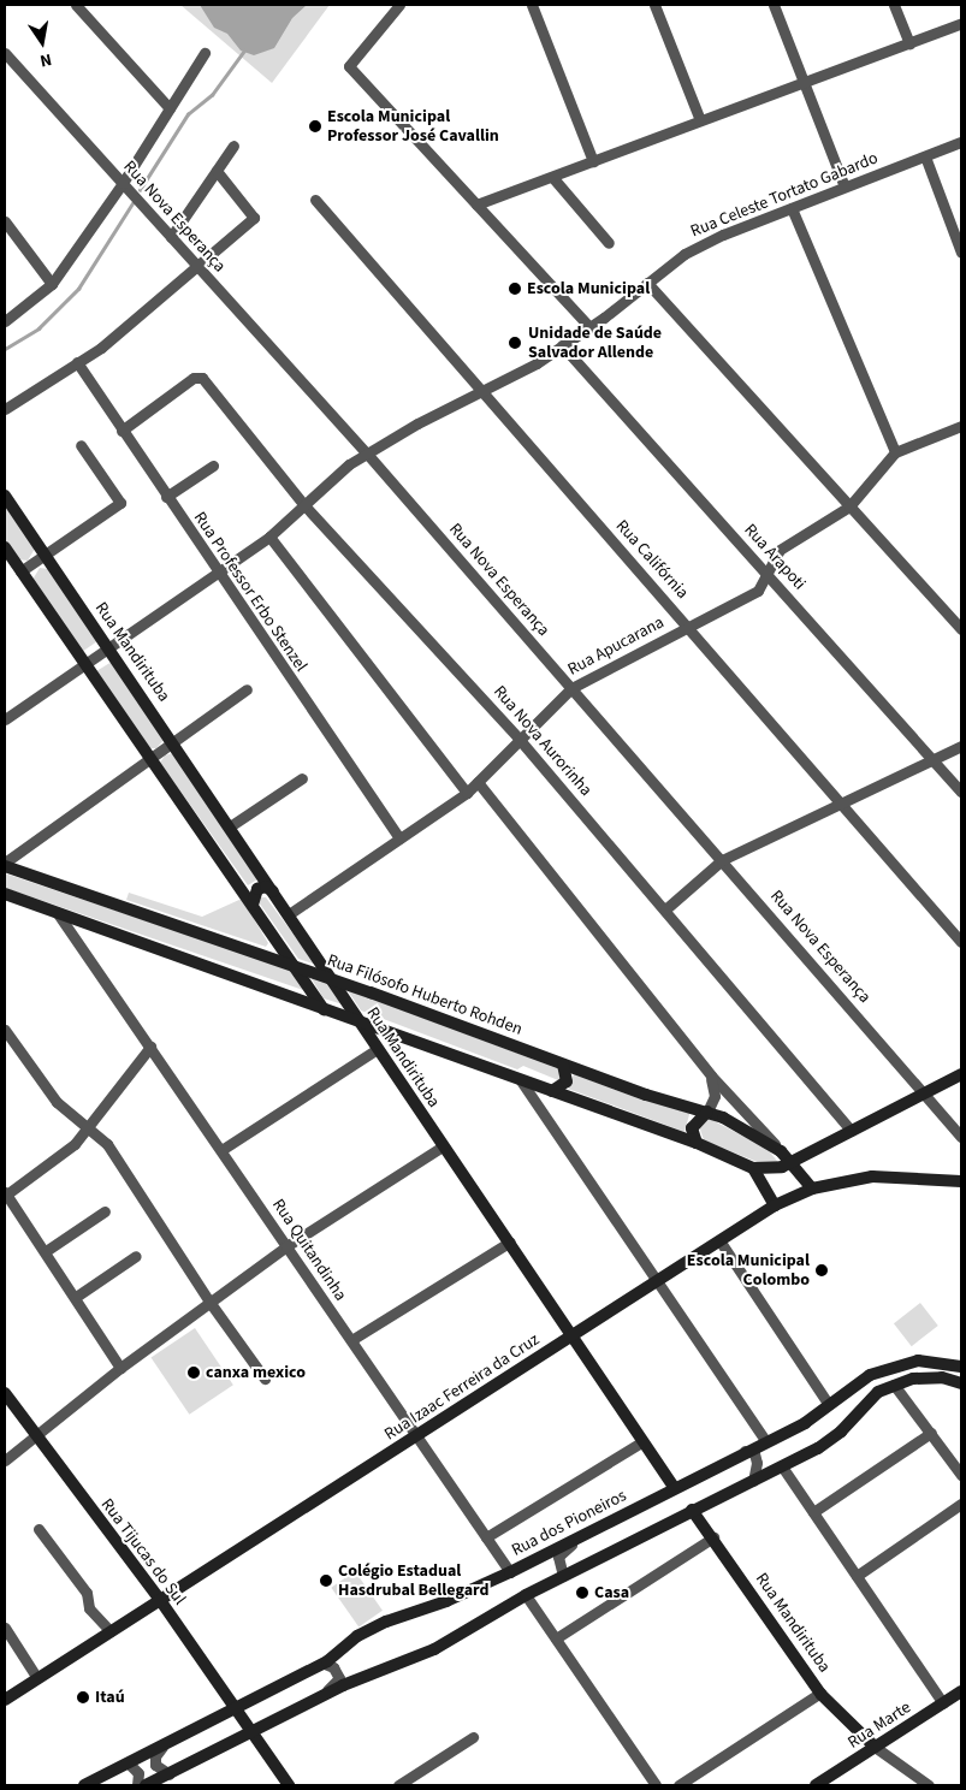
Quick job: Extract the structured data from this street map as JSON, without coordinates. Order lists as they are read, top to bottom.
{
  "streets": {
    "street": [
      "Rua Celeste Tortato Gabardo",
      "Rua Nova Esperança",
      "Rua Arapoti",
      "Rua Califórnia",
      "Rua Professor Erbo Stenzel",
      "Rua Apucarana",
      "Rua Mandirituba",
      "Rua Nova Aurorinha",
      "Rua Filósofo Huberto Rohden",
      "Rua Quitandinha",
      "Rua Izaac Ferreira da Cruz",
      "Rua dos Pioneiros",
      "Rua Tijucas do Sul",
      "Rua Marte"
    ]
  },
  "crossings": [
    ["Rua Celeste Tortato Gabardo", "Rua Nova Esperança"],
    ["Rua Celeste Tortato Gabardo", "Rua Arapoti"],
    ["Rua Celeste Tortato Gabardo", "Rua Califórnia"],
    ["Rua Celeste Tortato Gabardo", "Rua Professor Erbo Stenzel"],
    ["Rua Celeste Tortato Gabardo", "Rua Mandirituba"],
    ["Rua Celeste Tortato Gabardo", "Rua Nova Aurorinha"],
    ["Rua Nova Esperança", "Rua Apucarana"],
    ["Rua Arapoti", "Rua Apucarana"],
    ["Rua Califórnia", "Rua Apucarana"],
    ["Rua Professor Erbo Stenzel", "Rua Apucarana"],
    ["Rua Professor Erbo Stenzel", "Rua Nova Aurorinha"],
    ["Rua Apucarana", "Rua Mandirituba"],
    ["Rua Apucarana", "Rua Nova Aurorinha"],
    ["Rua Mandirituba", "Rua Filósofo Huberto Rohden"],
    ["Rua Mandirituba", "Rua Izaac Ferreira da Cruz"],
    ["Rua Mandirituba", "Rua dos Pioneiros"],
    ["Rua Mandirituba", "Rua Marte"],
    ["Rua Filósofo Huberto Rohden", "Rua Izaac Ferreira da Cruz"],
    ["Rua Quitandinha", "Rua Izaac Ferreira da Cruz"],
    ["Rua Quitandinha", "Rua dos Pioneiros"],
    ["Rua Izaac Ferreira da Cruz", "Rua Tijucas do Sul"],
    ["Rua dos Pioneiros", "Rua Tijucas do Sul"]
  ],
  "places": [
    "Escola Municipal Professor José Cavallin",
    "Escola Municipal",
    "Unidade de Saúde Salvador Allende",
    "Escola Municipal Colombo",
    "canxa mexico",
    "Colégio Estadual Hasdrubal Bellegard",
    "Casa",
    "Itaú"
  ],
  "north": "bottom"
}
